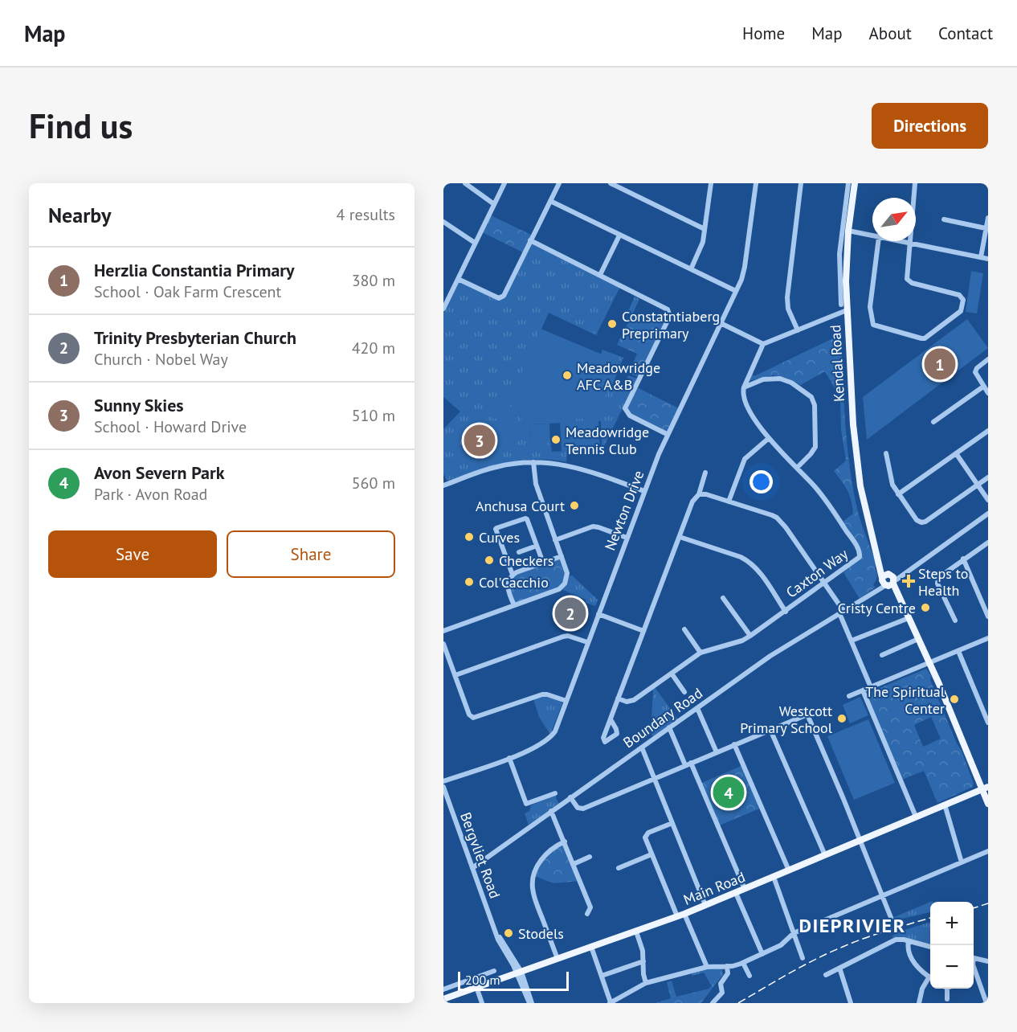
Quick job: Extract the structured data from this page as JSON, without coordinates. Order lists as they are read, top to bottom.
{
  "streets": {
    "main road": ["Kendal Road", "Main Road"],
    "street": [
      "Newton Drive",
      "Caxton Way",
      "Boundary Road",
      "Bergvliet Road"
    ]
  },
  "crossings": [
    ["Kendal Road", "Boundary Road"],
    ["Boundary Road", "Bergvliet Road"],
    ["Bergvliet Road", "Main Road"]
  ],
  "districts": ["DIEPRIVIER"],
  "places": {
    "other": [
      "Constatntiaberg Preprimary",
      "Meadowridge AFC A&B",
      "Meadowridge Tennis Club",
      "Anchusa Court",
      "Curves",
      "Checkers",
      "Col'Cacchio",
      "Cristy Centre",
      "The Spiritual Center",
      "Westcott Primary School",
      "Stodels"
    ],
    "health": ["Steps to Health"]
  },
  "scale_bar": "200 m",
  "north": "top right",
  "page": {
    "header": "Map",
    "nav": [
      "Home",
      "Map",
      "About",
      "Contact"
    ],
    "buttons": [
      "Directions",
      ["Save", "Share"]
    ],
    "title": "Find us",
    "heading": ["Nearby", "4 results"],
    "list": [
      {
        "mark": "1",
        "name": "Herzlia Constantia Primary",
        "note": "School · Oak Farm Crescent",
        "value": "380 m"
      },
      {
        "mark": "2",
        "name": "Trinity Presbyterian Church",
        "note": "Church · Nobel Way",
        "value": "420 m"
      },
      {
        "mark": "3",
        "name": "Sunny Skies",
        "note": "School · Howard Drive",
        "value": "510 m"
      },
      {
        "mark": "4",
        "name": "Avon Severn Park",
        "note": "Park · Avon Road",
        "value": "560 m"
      }
    ],
    "pins": [
      "1",
      "3",
      "2",
      "4"
    ],
    "map_buttons": ["+", "−"],
    "scale": "200 m"
  }
}
